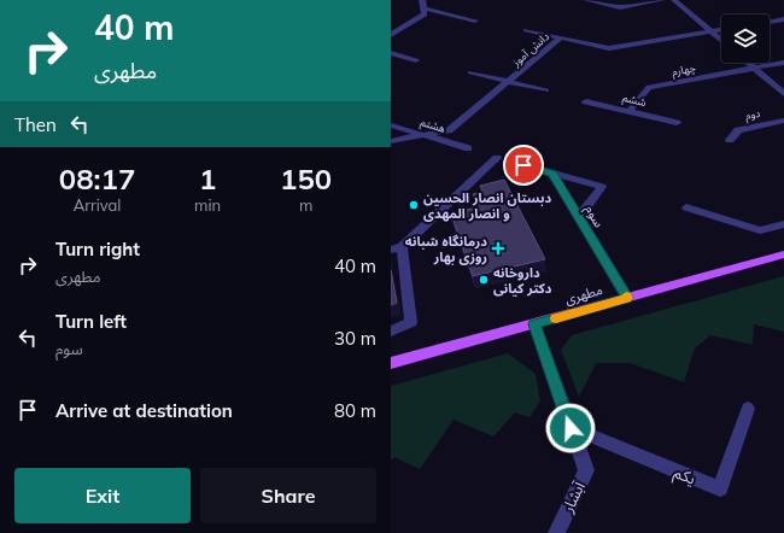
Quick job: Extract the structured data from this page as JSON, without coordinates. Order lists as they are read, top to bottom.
{
  "streets": {
    "main road": ["مطهری"],
    "street": [
      "دانش آموز",
      "چهارم",
      "ششم",
      "دوم",
      "هشتم",
      "سوم",
      "یکم",
      "آبشار"
    ]
  },
  "crossings": [
    ["دانش آموز", "هشتم"],
    ["چهارم", "ششم"],
    ["سوم", "مطهری"],
    ["مطهری", "آبشار"],
    ["یکم", "آبشار"]
  ],
  "places": {
    "other": ["دبستان انصار الحسین و انصار المهدی", "داروخانه دکتر کیانی"],
    "health": ["درمانگاه شبانه روزی بهار"]
  },
  "page": {
    "turn": ["40 m", "مطهری"],
    "then": "Then",
    "eta": [
      "08:17",
      "Arrival",
      "1",
      "min",
      "150",
      "m"
    ],
    "list": [
      {
        "name": "Turn right",
        "note": "مطهری",
        "value": "40 m"
      },
      {
        "name": "Turn left",
        "note": "سوم",
        "value": "30 m"
      },
      {
        "name": "Arrive at destination",
        "value": "80 m"
      }
    ],
    "buttons": ["Exit", "Share"]
  }
}
